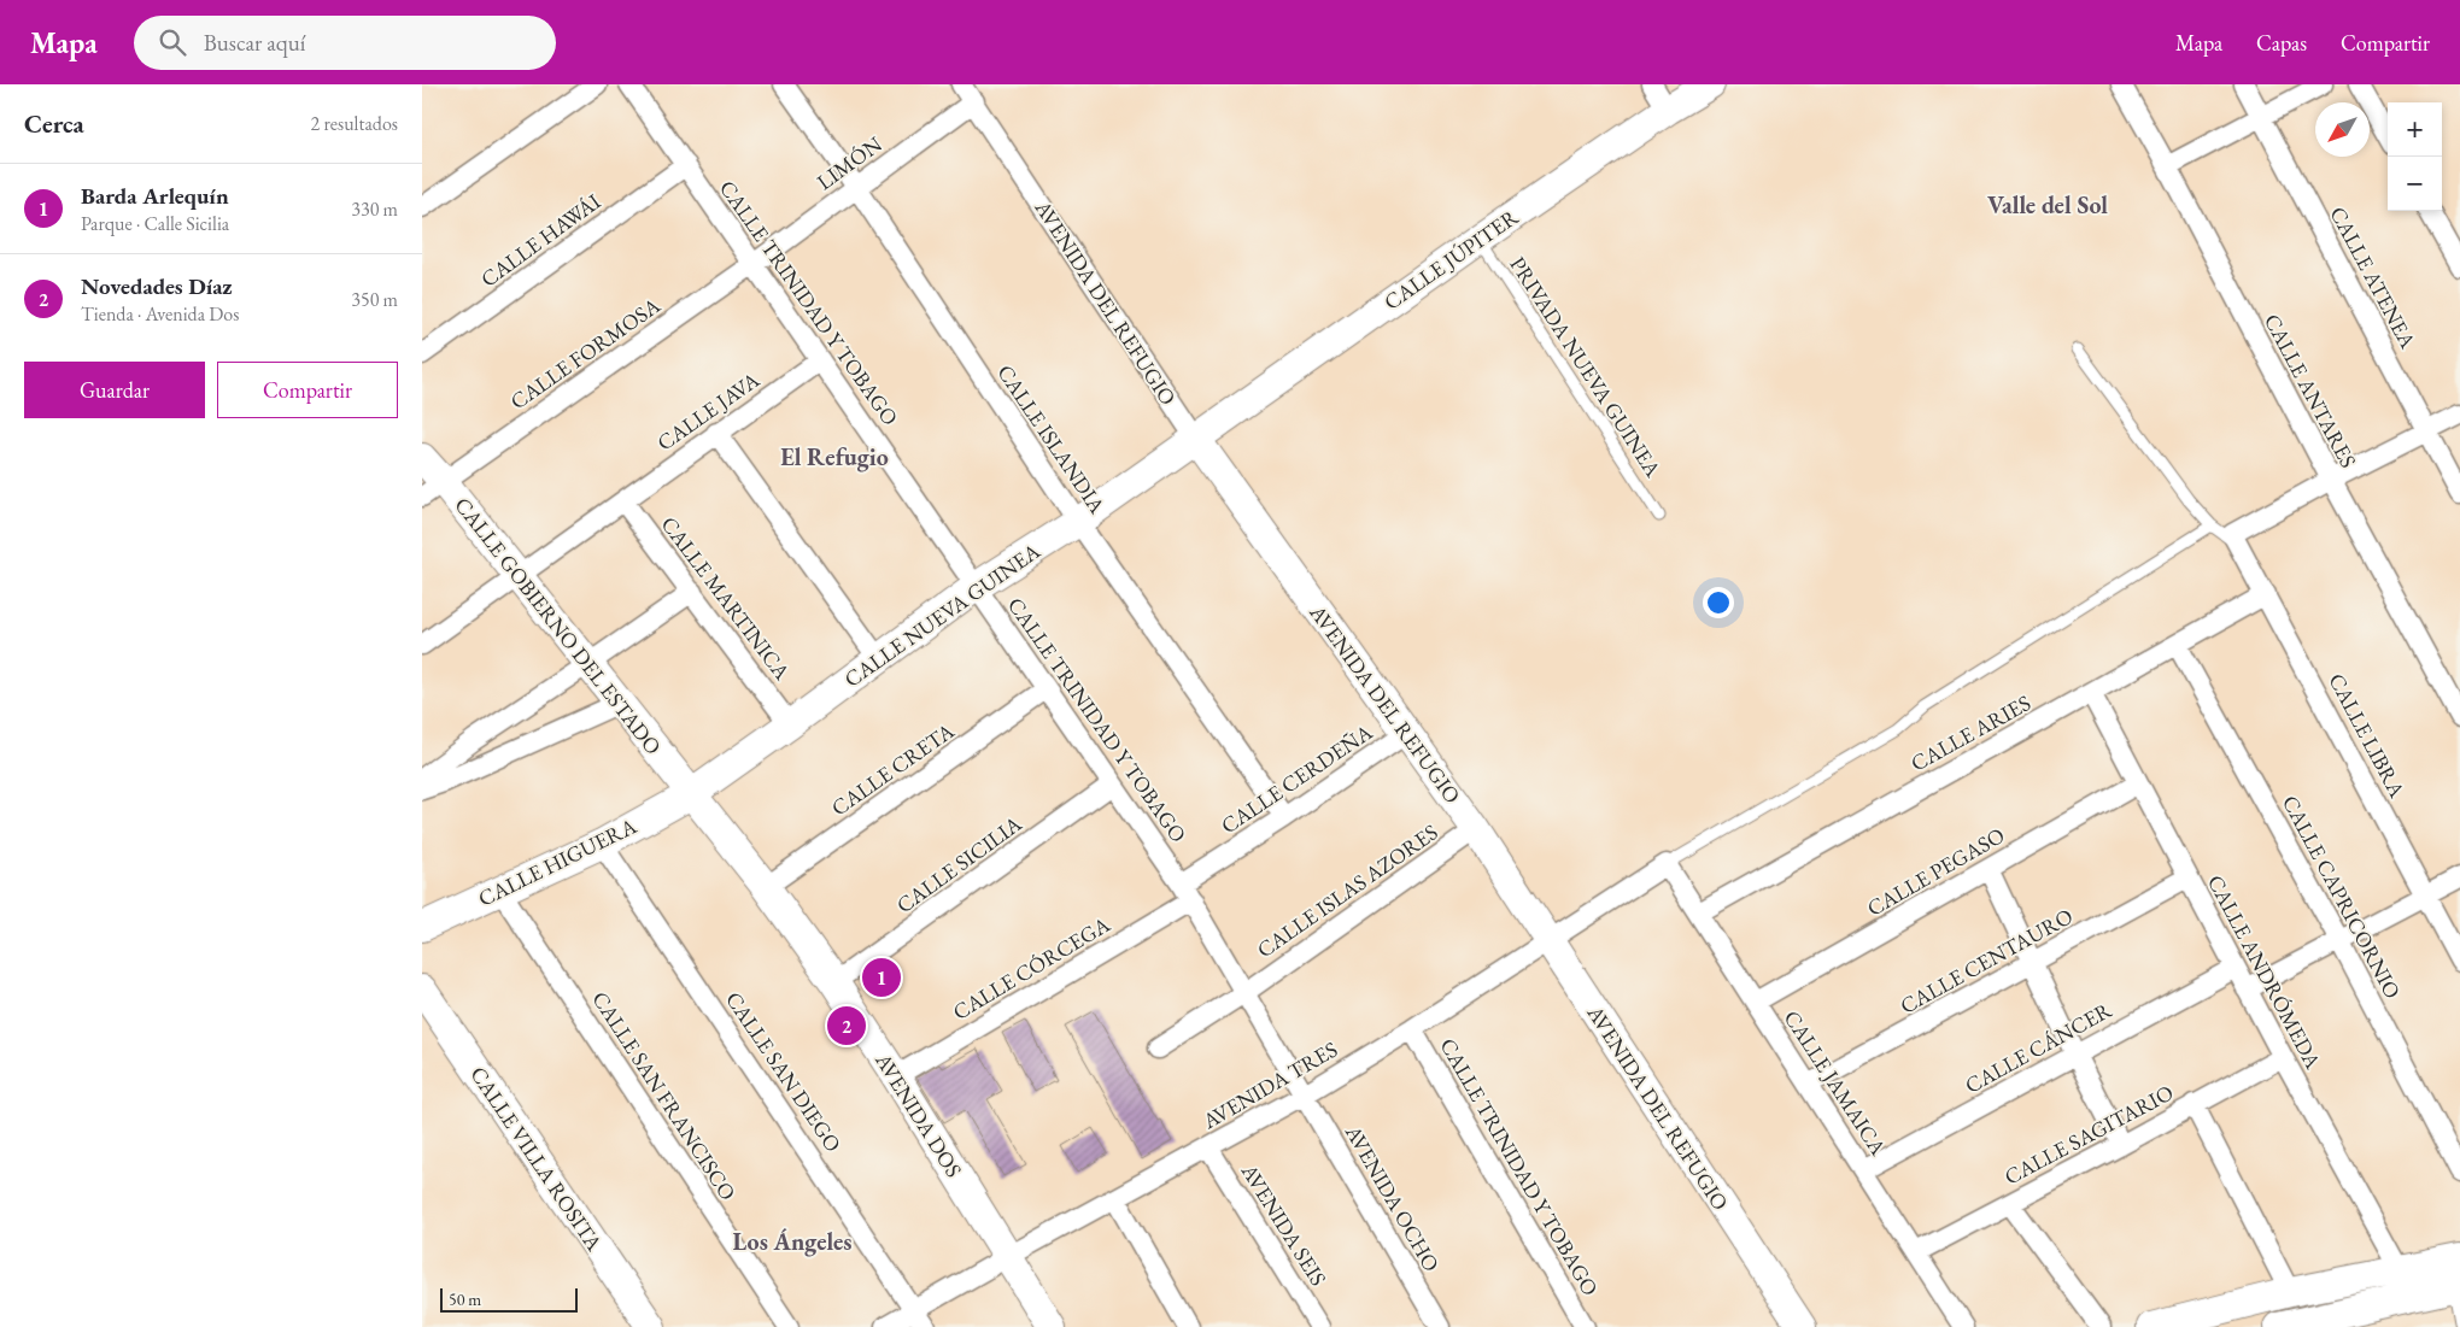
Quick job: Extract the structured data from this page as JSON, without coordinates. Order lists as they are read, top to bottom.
{
  "streets": {
    "street": [
      "LIMÓN",
      "CALLE HAWÁI",
      "CALLE JÚPITER",
      "CALLE ATENEA",
      "CALLE TRINIDAD Y TOBAGO",
      "AVENIDA DEL REFUGIO",
      "CALLE FORMOSA",
      "CALLE ANTARES",
      "CALLE JAVA",
      "CALLE ISLANDIA",
      "CALLE MARTINICA",
      "CALLE NUEVA GUINEA",
      "CALLE GOBIERNO DEL ESTADO",
      "CALLE ARIES",
      "CALLE LIBRA",
      "CALLE CRETA",
      "CALLE CERDEÑA",
      "CALLE HIGUERA",
      "CALLE SICILIA",
      "CALLE PEGASO",
      "CALLE ISLAS AZORES",
      "CALLE CAPRICORNIO",
      "CALLE CENTAURO",
      "CALLE CÓRCEGA",
      "CALLE ANDRÓMEDA",
      "CALLE CÁNCER",
      "CALLE SAN DIEGO",
      "CALLE JAMAICA",
      "AVENIDA TRES",
      "CALLE SAN FRANCISCO",
      "AVENIDA DOS",
      "CALLE SAGITARIO",
      "CALLE VILLA ROSITA",
      "AVENIDA OCHO",
      "AVENIDA SEIS"
    ],
    "lane": ["PRIVADA NUEVA GUINEA"]
  },
  "crossings": [
    ["LIMÓN", "CALLE TRINIDAD Y TOBAGO"],
    ["LIMÓN", "AVENIDA DEL REFUGIO"],
    ["LIMÓN", "CALLE FORMOSA"],
    ["LIMÓN", "CALLE ISLANDIA"],
    ["CALLE HAWÁI", "CALLE TRINIDAD Y TOBAGO"],
    ["CALLE JÚPITER", "AVENIDA DEL REFUGIO"],
    ["CALLE JÚPITER", "PRIVADA NUEVA GUINEA"],
    ["CALLE JÚPITER", "CALLE NUEVA GUINEA"],
    ["CALLE TRINIDAD Y TOBAGO", "CALLE FORMOSA"],
    ["CALLE TRINIDAD Y TOBAGO", "CALLE JAVA"],
    ["CALLE TRINIDAD Y TOBAGO", "CALLE NUEVA GUINEA"],
    ["CALLE TRINIDAD Y TOBAGO", "CALLE CRETA"],
    ["CALLE TRINIDAD Y TOBAGO", "CALLE CERDEÑA"],
    ["CALLE TRINIDAD Y TOBAGO", "CALLE SICILIA"],
    ["CALLE TRINIDAD Y TOBAGO", "CALLE ISLAS AZORES"],
    ["CALLE TRINIDAD Y TOBAGO", "CALLE CÓRCEGA"],
    ["CALLE TRINIDAD Y TOBAGO", "AVENIDA TRES"],
    ["CALLE TRINIDAD Y TOBAGO", "AVENIDA OCHO"],
    ["AVENIDA DEL REFUGIO", "CALLE NUEVA GUINEA"],
    ["AVENIDA DEL REFUGIO", "CALLE CERDEÑA"],
    ["AVENIDA DEL REFUGIO", "CALLE ISLAS AZORES"],
    ["AVENIDA DEL REFUGIO", "AVENIDA TRES"],
    ["CALLE FORMOSA", "CALLE GOBIERNO DEL ESTADO"],
    ["CALLE JAVA", "CALLE MARTINICA"],
    ["CALLE JAVA", "CALLE GOBIERNO DEL ESTADO"],
    ["CALLE ISLANDIA", "CALLE NUEVA GUINEA"],
    ["CALLE ISLANDIA", "CALLE CERDEÑA"],
    ["CALLE MARTINICA", "CALLE NUEVA GUINEA"],
    ["CALLE NUEVA GUINEA", "CALLE GOBIERNO DEL ESTADO"],
    ["CALLE NUEVA GUINEA", "CALLE HIGUERA"],
    ["CALLE NUEVA GUINEA", "AVENIDA DOS"],
    ["CALLE GOBIERNO DEL ESTADO", "CALLE HIGUERA"],
    ["CALLE GOBIERNO DEL ESTADO", "AVENIDA DOS"],
    ["CALLE ARIES", "CALLE LIBRA"],
    ["CALLE ARIES", "CALLE CAPRICORNIO"],
    ["CALLE ARIES", "CALLE ANDRÓMEDA"],
    ["CALLE ARIES", "CALLE JAMAICA"],
    ["CALLE CRETA", "AVENIDA DOS"],
    ["CALLE CERDEÑA", "CALLE CÓRCEGA"],
    ["CALLE HIGUERA", "CALLE SAN DIEGO"],
    ["CALLE HIGUERA", "CALLE SAN FRANCISCO"],
    ["CALLE HIGUERA", "AVENIDA DOS"],
    ["CALLE SICILIA", "AVENIDA DOS"],
    ["CALLE PEGASO", "CALLE ANDRÓMEDA"],
    ["CALLE PEGASO", "CALLE JAMAICA"],
    ["CALLE CENTAURO", "CALLE ANDRÓMEDA"],
    ["CALLE CENTAURO", "CALLE JAMAICA"],
    ["CALLE CÓRCEGA", "AVENIDA DOS"],
    ["CALLE ANDRÓMEDA", "CALLE CÁNCER"],
    ["CALLE ANDRÓMEDA", "CALLE SAGITARIO"],
    ["CALLE CÁNCER", "CALLE JAMAICA"],
    ["CALLE SAN DIEGO", "AVENIDA TRES"],
    ["CALLE JAMAICA", "AVENIDA TRES"],
    ["CALLE JAMAICA", "CALLE SAGITARIO"],
    ["AVENIDA TRES", "AVENIDA DOS"],
    ["AVENIDA TRES", "AVENIDA OCHO"],
    ["AVENIDA TRES", "AVENIDA SEIS"]
  ],
  "districts": ["Valle del Sol", "El Refugio", "Los Ángeles"],
  "scale_bar": "50 m",
  "north": "bottom left",
  "page": {
    "header": "Mapa",
    "search": "Buscar aquí",
    "nav": ["Mapa", "Capas", "Compartir"],
    "heading": ["Cerca", "2 resultados"],
    "map_buttons": ["+", "−"],
    "list": [
      {
        "mark": "1",
        "name": "Barda Arlequín",
        "note": "Parque · Calle Sicilia",
        "value": "330 m"
      },
      {
        "mark": "2",
        "name": "Novedades Díaz",
        "note": "Tienda · Avenida Dos",
        "value": "350 m"
      }
    ],
    "buttons": ["Guardar", "Compartir"],
    "pins": ["1", "2"],
    "scale": "50 m"
  }
}
